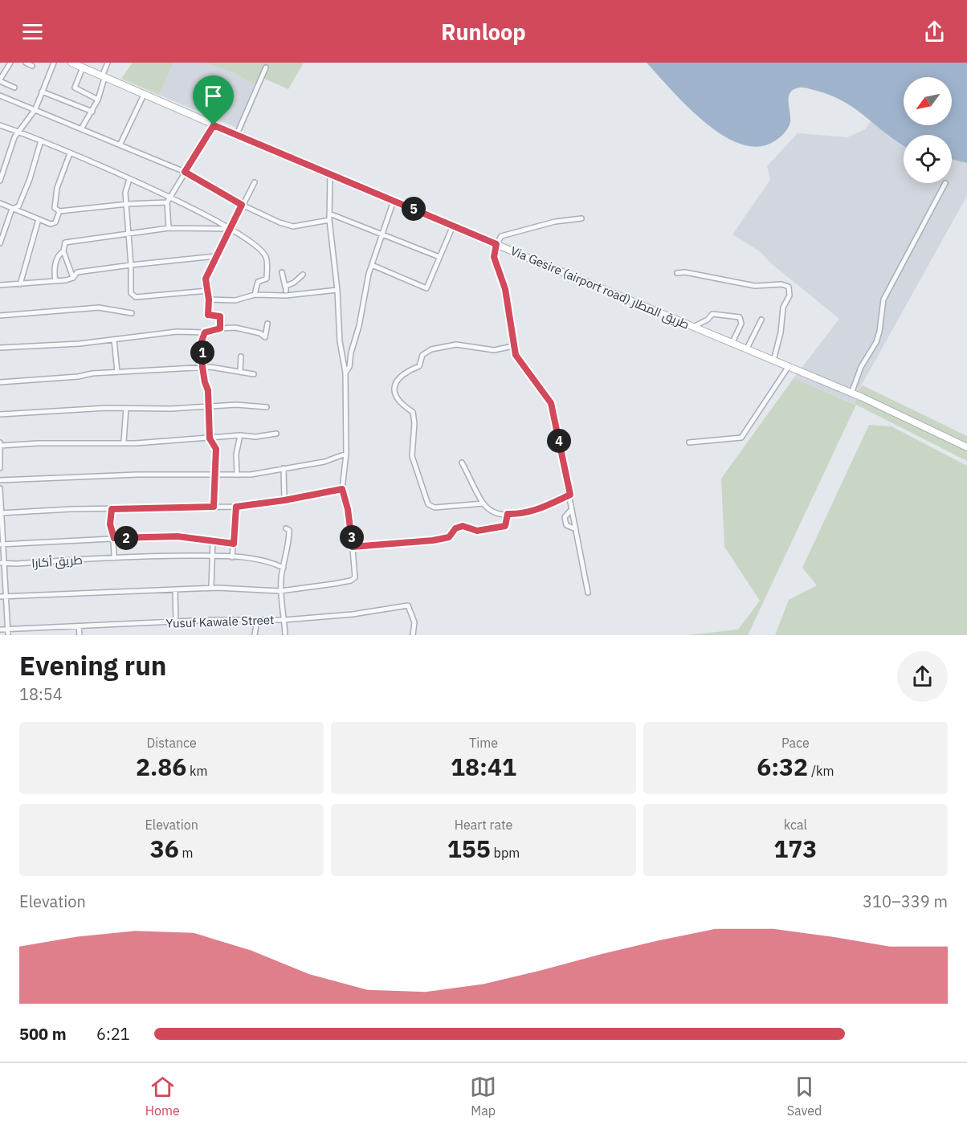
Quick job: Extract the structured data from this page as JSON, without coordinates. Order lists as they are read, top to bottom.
{
  "streets": {
    "main road": ["Via Gesire (airport road) طريق المطار"],
    "street": ["طريق أكارا", "Yusuf Kawale Street"]
  },
  "north": "bottom left",
  "page": {
    "header": "Runloop",
    "pins": [
      "5",
      "1",
      "4",
      "3",
      "2"
    ],
    "heading": ["Evening run", "18:54"],
    "stats": [
      ["Distance", "2.86 km"],
      ["Time", "18:41"],
      ["Pace", "6:32 /km"],
      ["Elevation", "36 m"],
      ["Heart rate", "155 bpm"],
      ["kcal", "173"]
    ],
    "chart": ["Elevation", "310–339 m"],
    "list": [
      {
        "name": "500 m",
        "note": "6:21"
      }
    ],
    "tabs": ["Home", "Map", "Saved"]
  }
}
